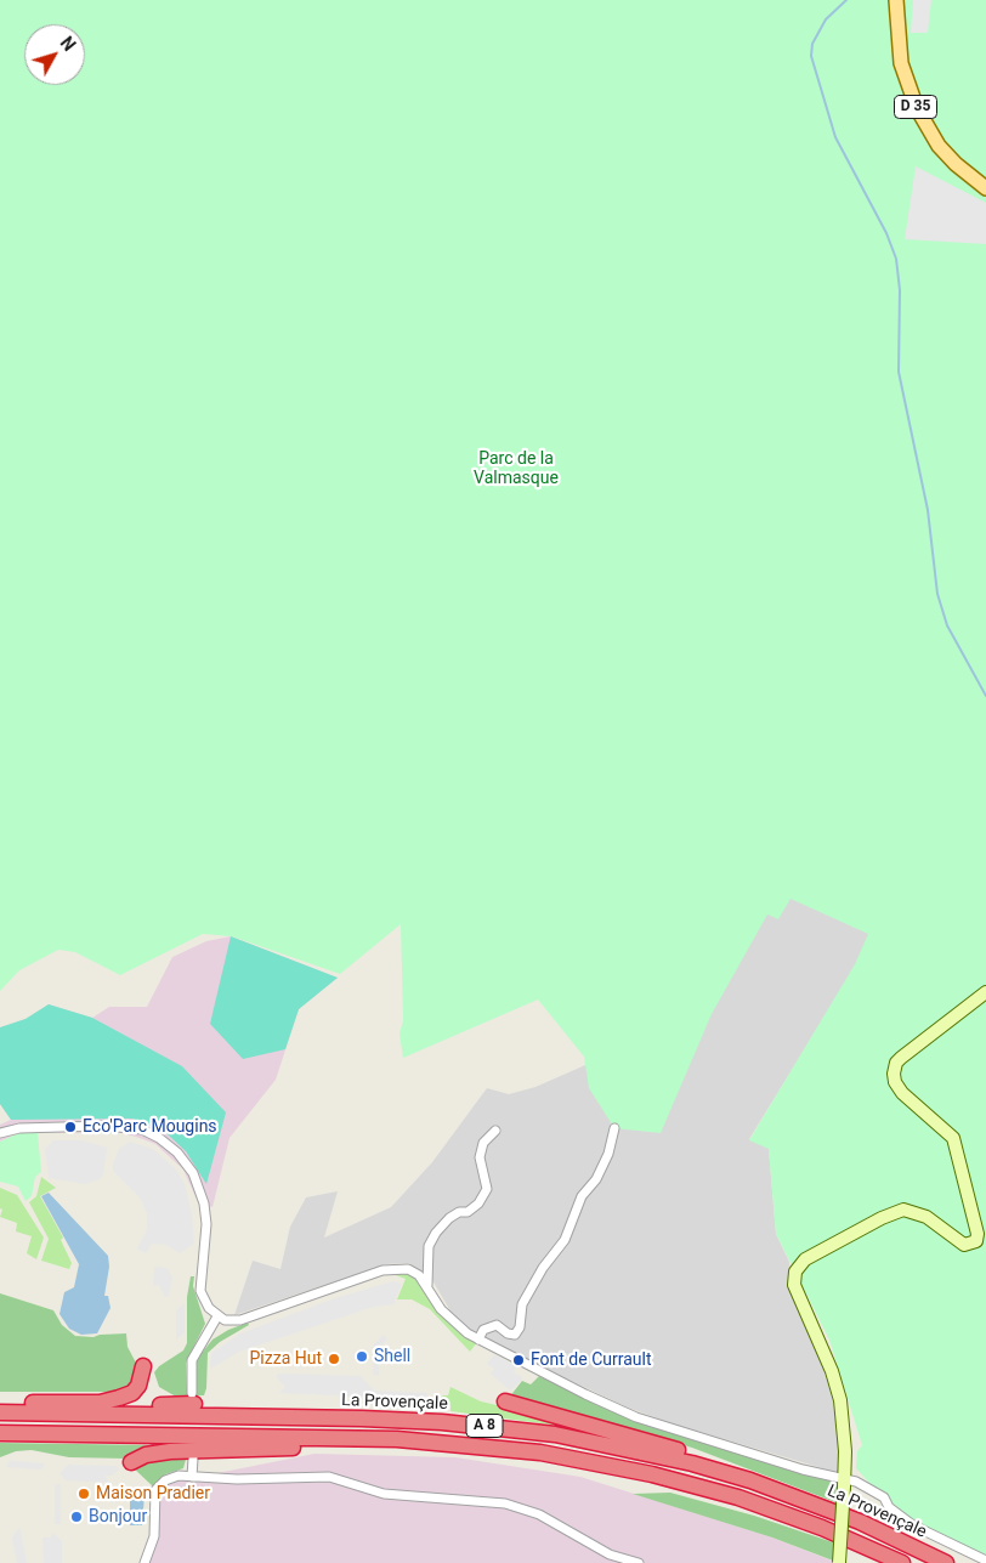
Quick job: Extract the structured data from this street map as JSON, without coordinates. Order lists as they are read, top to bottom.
{
  "streets": {
    "highway": ["La Provençale", "A 8"],
    "main road": ["D 35"]
  },
  "parks": ["Parc de la Valmasque"],
  "places": [
    "Eco'Parc Mougins",
    "Shell",
    "Pizza Hut",
    "Font de Currault",
    "Maison Pradier",
    "Bonjour"
  ],
  "north": "top right"
}
